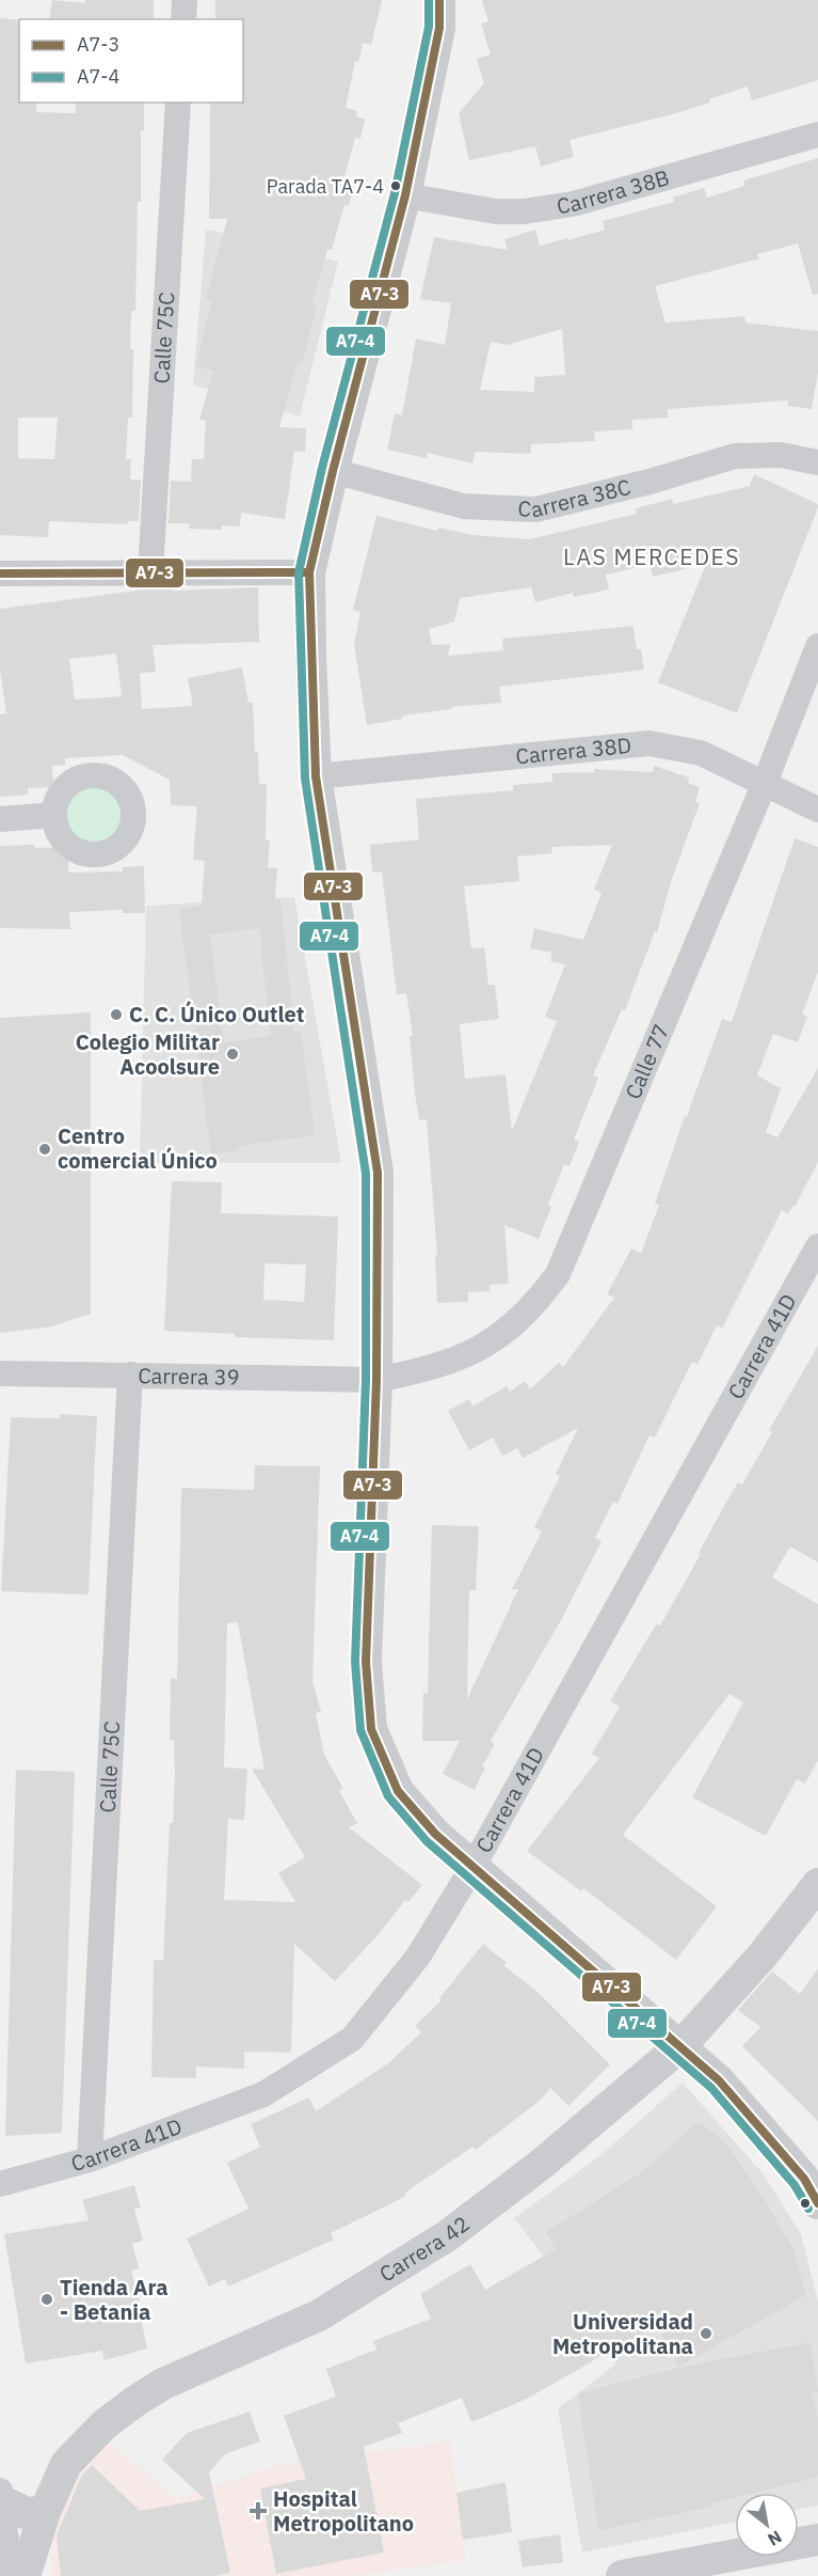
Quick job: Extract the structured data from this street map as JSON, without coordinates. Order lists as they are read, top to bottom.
{
  "streets": {
    "street": [
      "Carrera 38B",
      "Calle 75C",
      "Carrera 38C",
      "Carrera 38D",
      "Calle 77",
      "Carrera 41D",
      "Carrera 39",
      "Carrera 42"
    ]
  },
  "crossings": [
    ["Calle 75C", "Carrera 41D"],
    ["Calle 75C", "Carrera 39"],
    ["Carrera 38D", "Calle 77"],
    ["Calle 77", "Carrera 39"]
  ],
  "districts": ["LAS MERCEDES"],
  "places": {
    "other": [
      "Parada TA7-4",
      "C. C. Único Outlet",
      "Colegio Militar Acoolsure",
      "Centro comercial Único",
      "Tienda Ara - Betania",
      "Universidad Metropolitana"
    ],
    "health": ["Hospital Metropolitano"]
  },
  "lines": ["transit line A7-3", "transit line A7-4"],
  "legend": ["A7-3", "A7-4"],
  "north": "bottom right"
}
